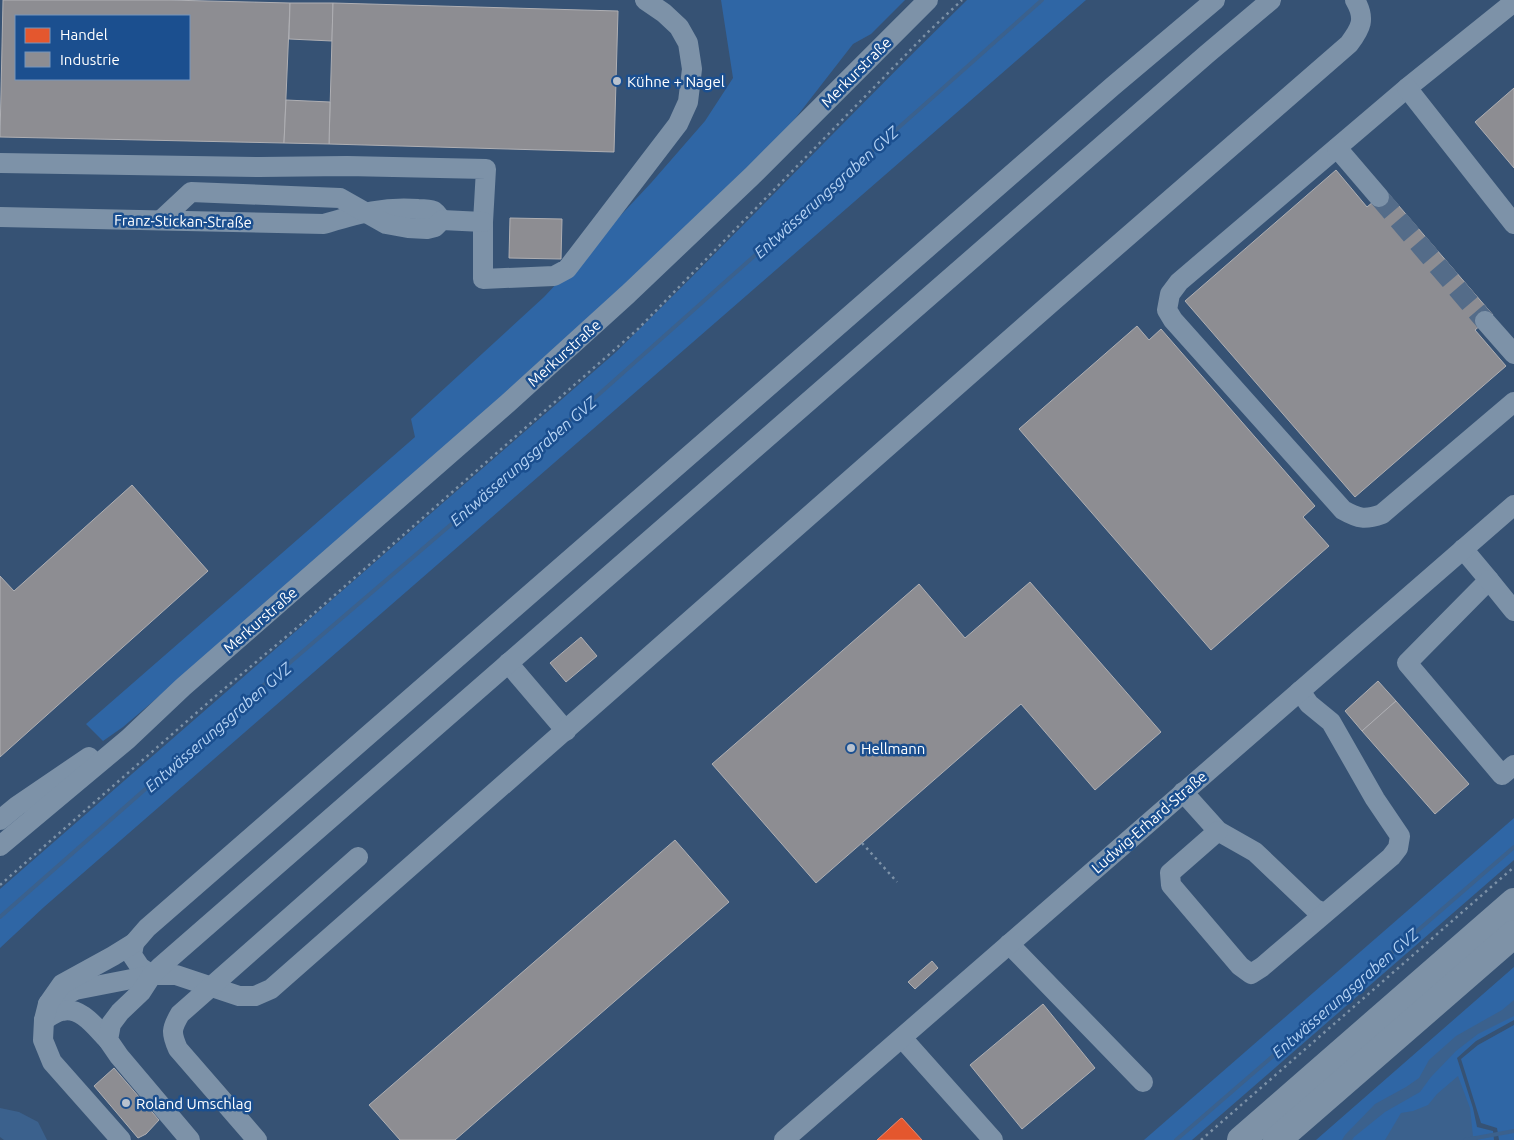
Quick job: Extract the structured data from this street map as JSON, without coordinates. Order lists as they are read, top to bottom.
{
  "streets": {
    "street": ["Merkurstraße", "Franz-Stickan-Straße", "Ludwig-Erhard-Straße"]
  },
  "water": ["Entwässerungsgraben GVZ"],
  "places": ["Kühne + Nagel", "Hellmann", "Roland Umschlag"],
  "legend": ["Handel", "Industrie"]
}
